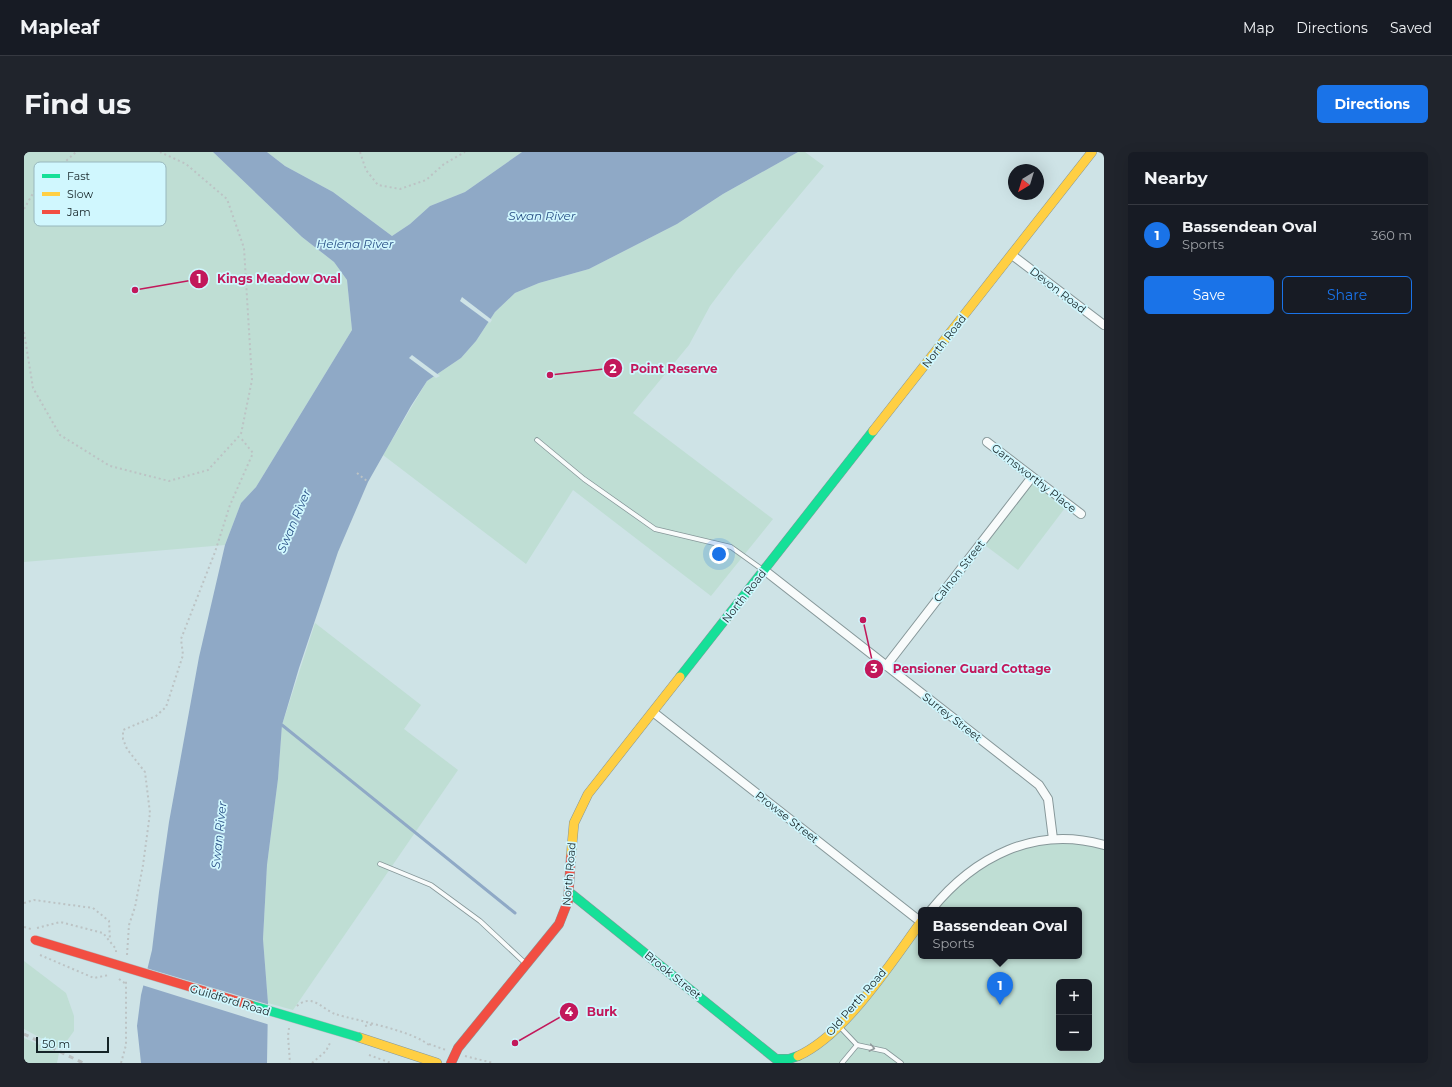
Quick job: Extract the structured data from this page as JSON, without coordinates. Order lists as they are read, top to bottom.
{
  "streets": {
    "main road": [
      "North Road",
      "Brook Street",
      "Guildford Road",
      "Old Perth Road"
    ],
    "street": [
      "Devon Road",
      "Garnsworthy Place",
      "Calnon Street",
      "Surrey Street",
      "Prowse Street"
    ]
  },
  "crossings": [
    ["Devon Road", "North Road"],
    ["North Road", "Surrey Street"],
    ["North Road", "Prowse Street"],
    ["North Road", "Brook Street"],
    ["Garnsworthy Place", "Calnon Street"],
    ["Calnon Street", "Surrey Street"],
    ["Brook Street", "Old Perth Road"]
  ],
  "water": ["Swan River", "Helena River"],
  "places": [
    "Kings Meadow Oval",
    "Point Reserve",
    "Pensioner Guard Cottage",
    "Burk"
  ],
  "legend": ["Fast", "Slow", "Jam"],
  "scale_bar": "50 m",
  "north": "bottom left",
  "page": {
    "header": "Mapleaf",
    "nav": ["Map", "Directions", "Saved"],
    "buttons": [
      "Directions",
      ["Save", "Share"]
    ],
    "title": "Find us",
    "heading": "Nearby",
    "list": [
      {
        "mark": "1",
        "name": "Bassendean Oval",
        "note": "Sports",
        "value": "360 m"
      }
    ],
    "popup": ["Bassendean Oval", "Sports"],
    "pins": "1",
    "map_buttons": ["+", "−"],
    "scale": "50 m"
  }
}
